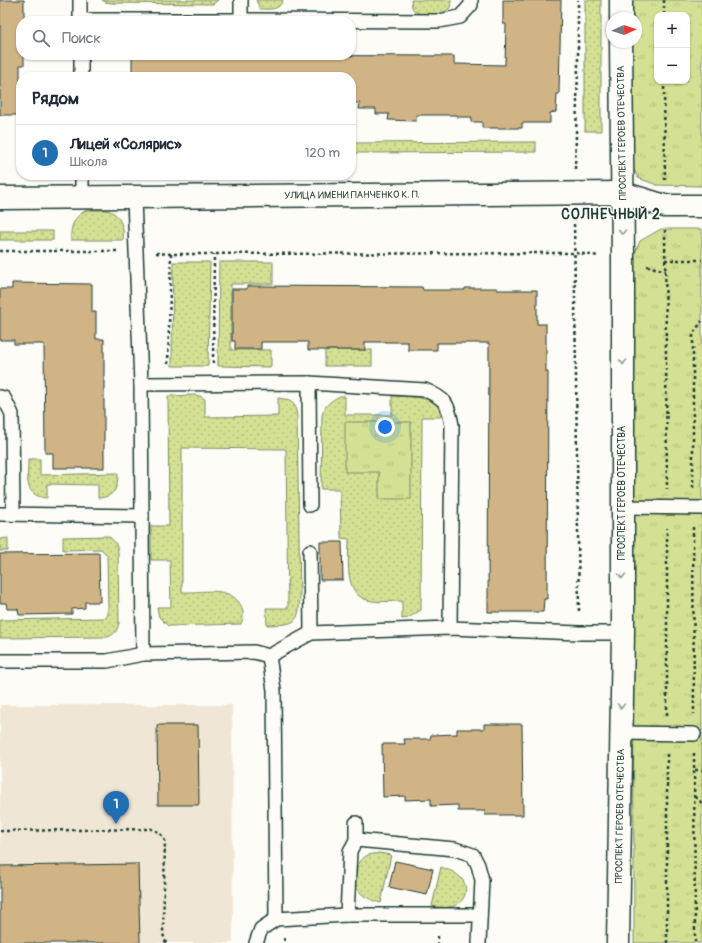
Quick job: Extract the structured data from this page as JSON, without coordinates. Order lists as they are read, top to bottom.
{
  "streets": {
    "street": ["ПРОСПЕКТ ГЕРОЕВ ОТЕЧЕСТВА", "УЛИЦА ИМЕНИ ПАНЧЕНКО К. П."]
  },
  "crossings": [
    ["ПРОСПЕКТ ГЕРОЕВ ОТЕЧЕСТВА", "УЛИЦА ИМЕНИ ПАНЧЕНКО К. П."]
  ],
  "one_way": ["ПРОСПЕКТ ГЕРОЕВ ОТЕЧЕСТВА"],
  "districts": ["СОЛНЕЧНЫЙ 2"],
  "north": "right",
  "page": {
    "map_buttons": ["+", "−"],
    "search": "Поиск",
    "heading": "Рядом",
    "list": [
      {
        "mark": "1",
        "name": "Лицей «Солярис»",
        "note": "Школа",
        "value": "120 m"
      }
    ],
    "pins": "1"
  }
}
